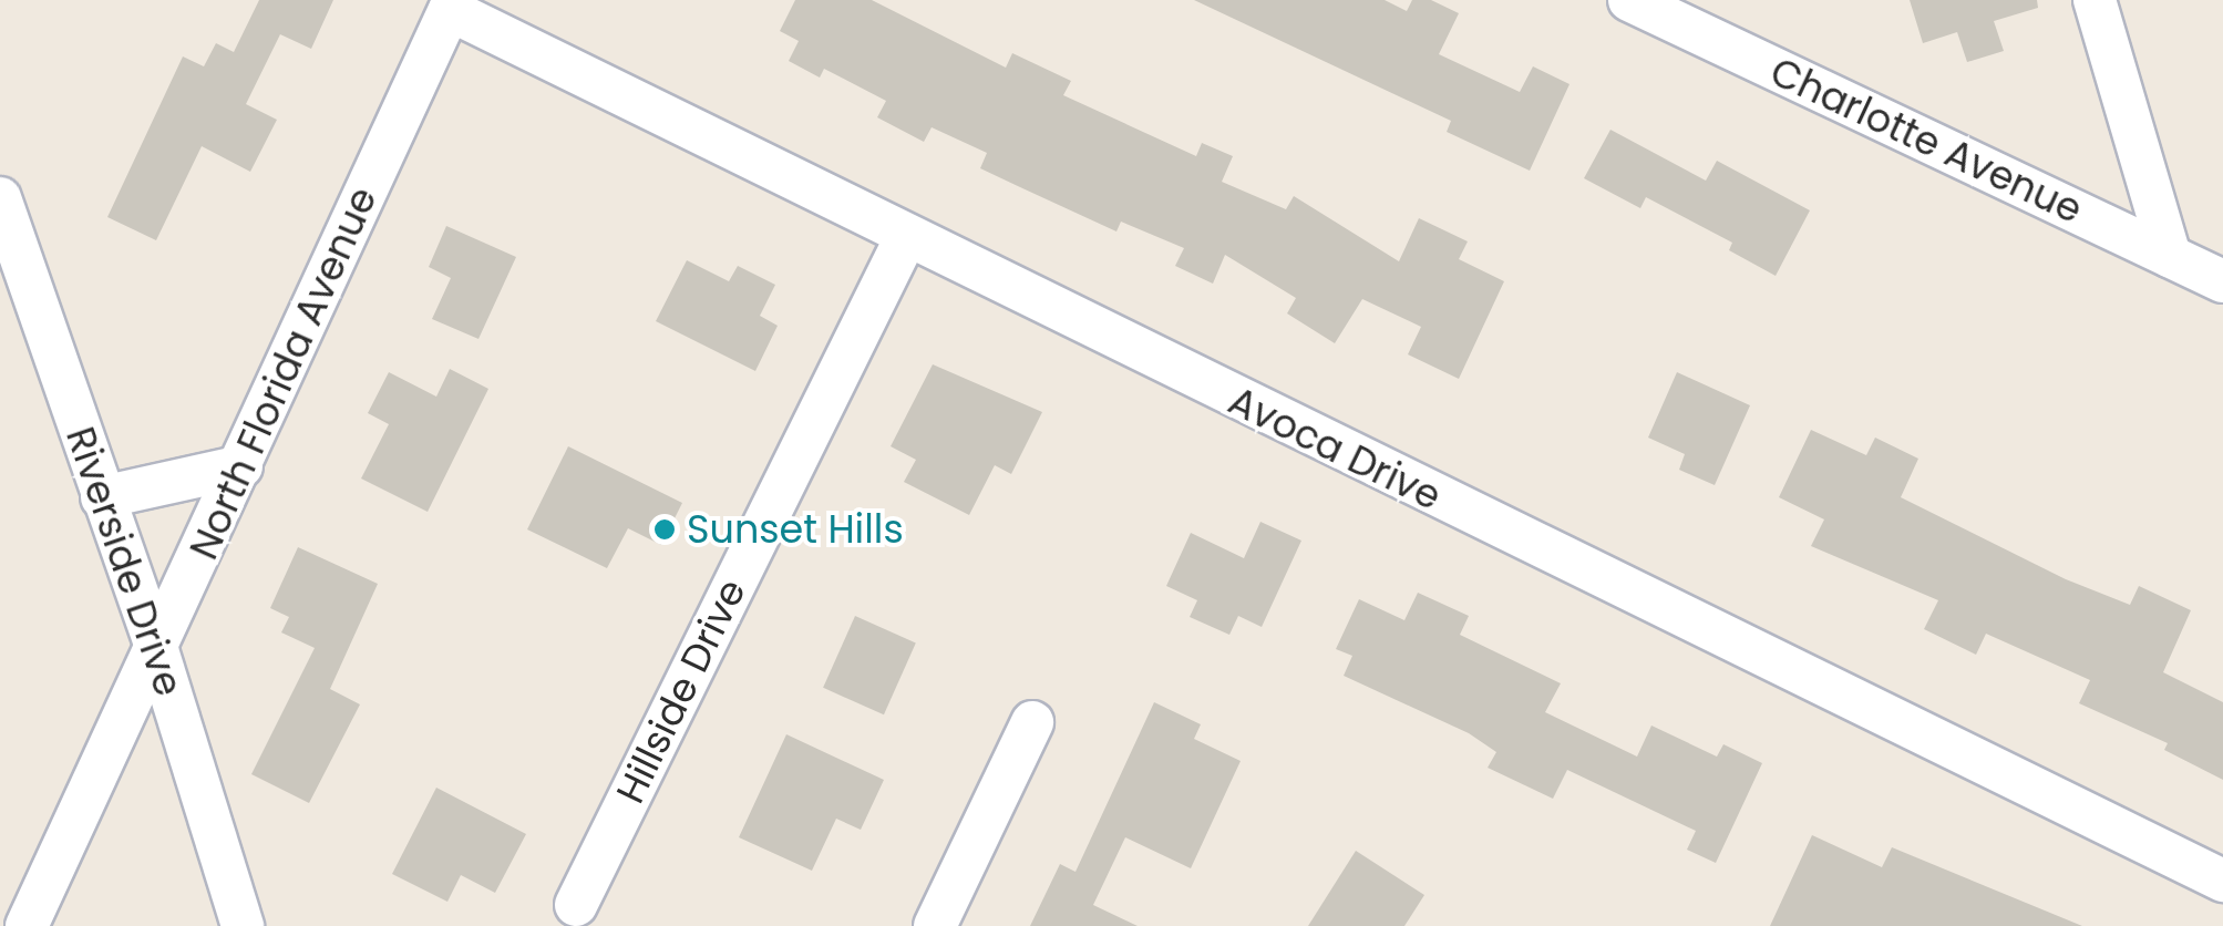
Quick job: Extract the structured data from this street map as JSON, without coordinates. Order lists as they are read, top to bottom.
{
  "streets": {
    "street": [
      "Charlotte Avenue",
      "North Florida Avenue",
      "Avoca Drive",
      "Riverside Drive",
      "Hillside Drive"
    ]
  },
  "crossings": [
    ["North Florida Avenue", "Avoca Drive"],
    ["North Florida Avenue", "Riverside Drive"],
    ["Avoca Drive", "Hillside Drive"]
  ],
  "places": ["Sunset Hills"]
}
